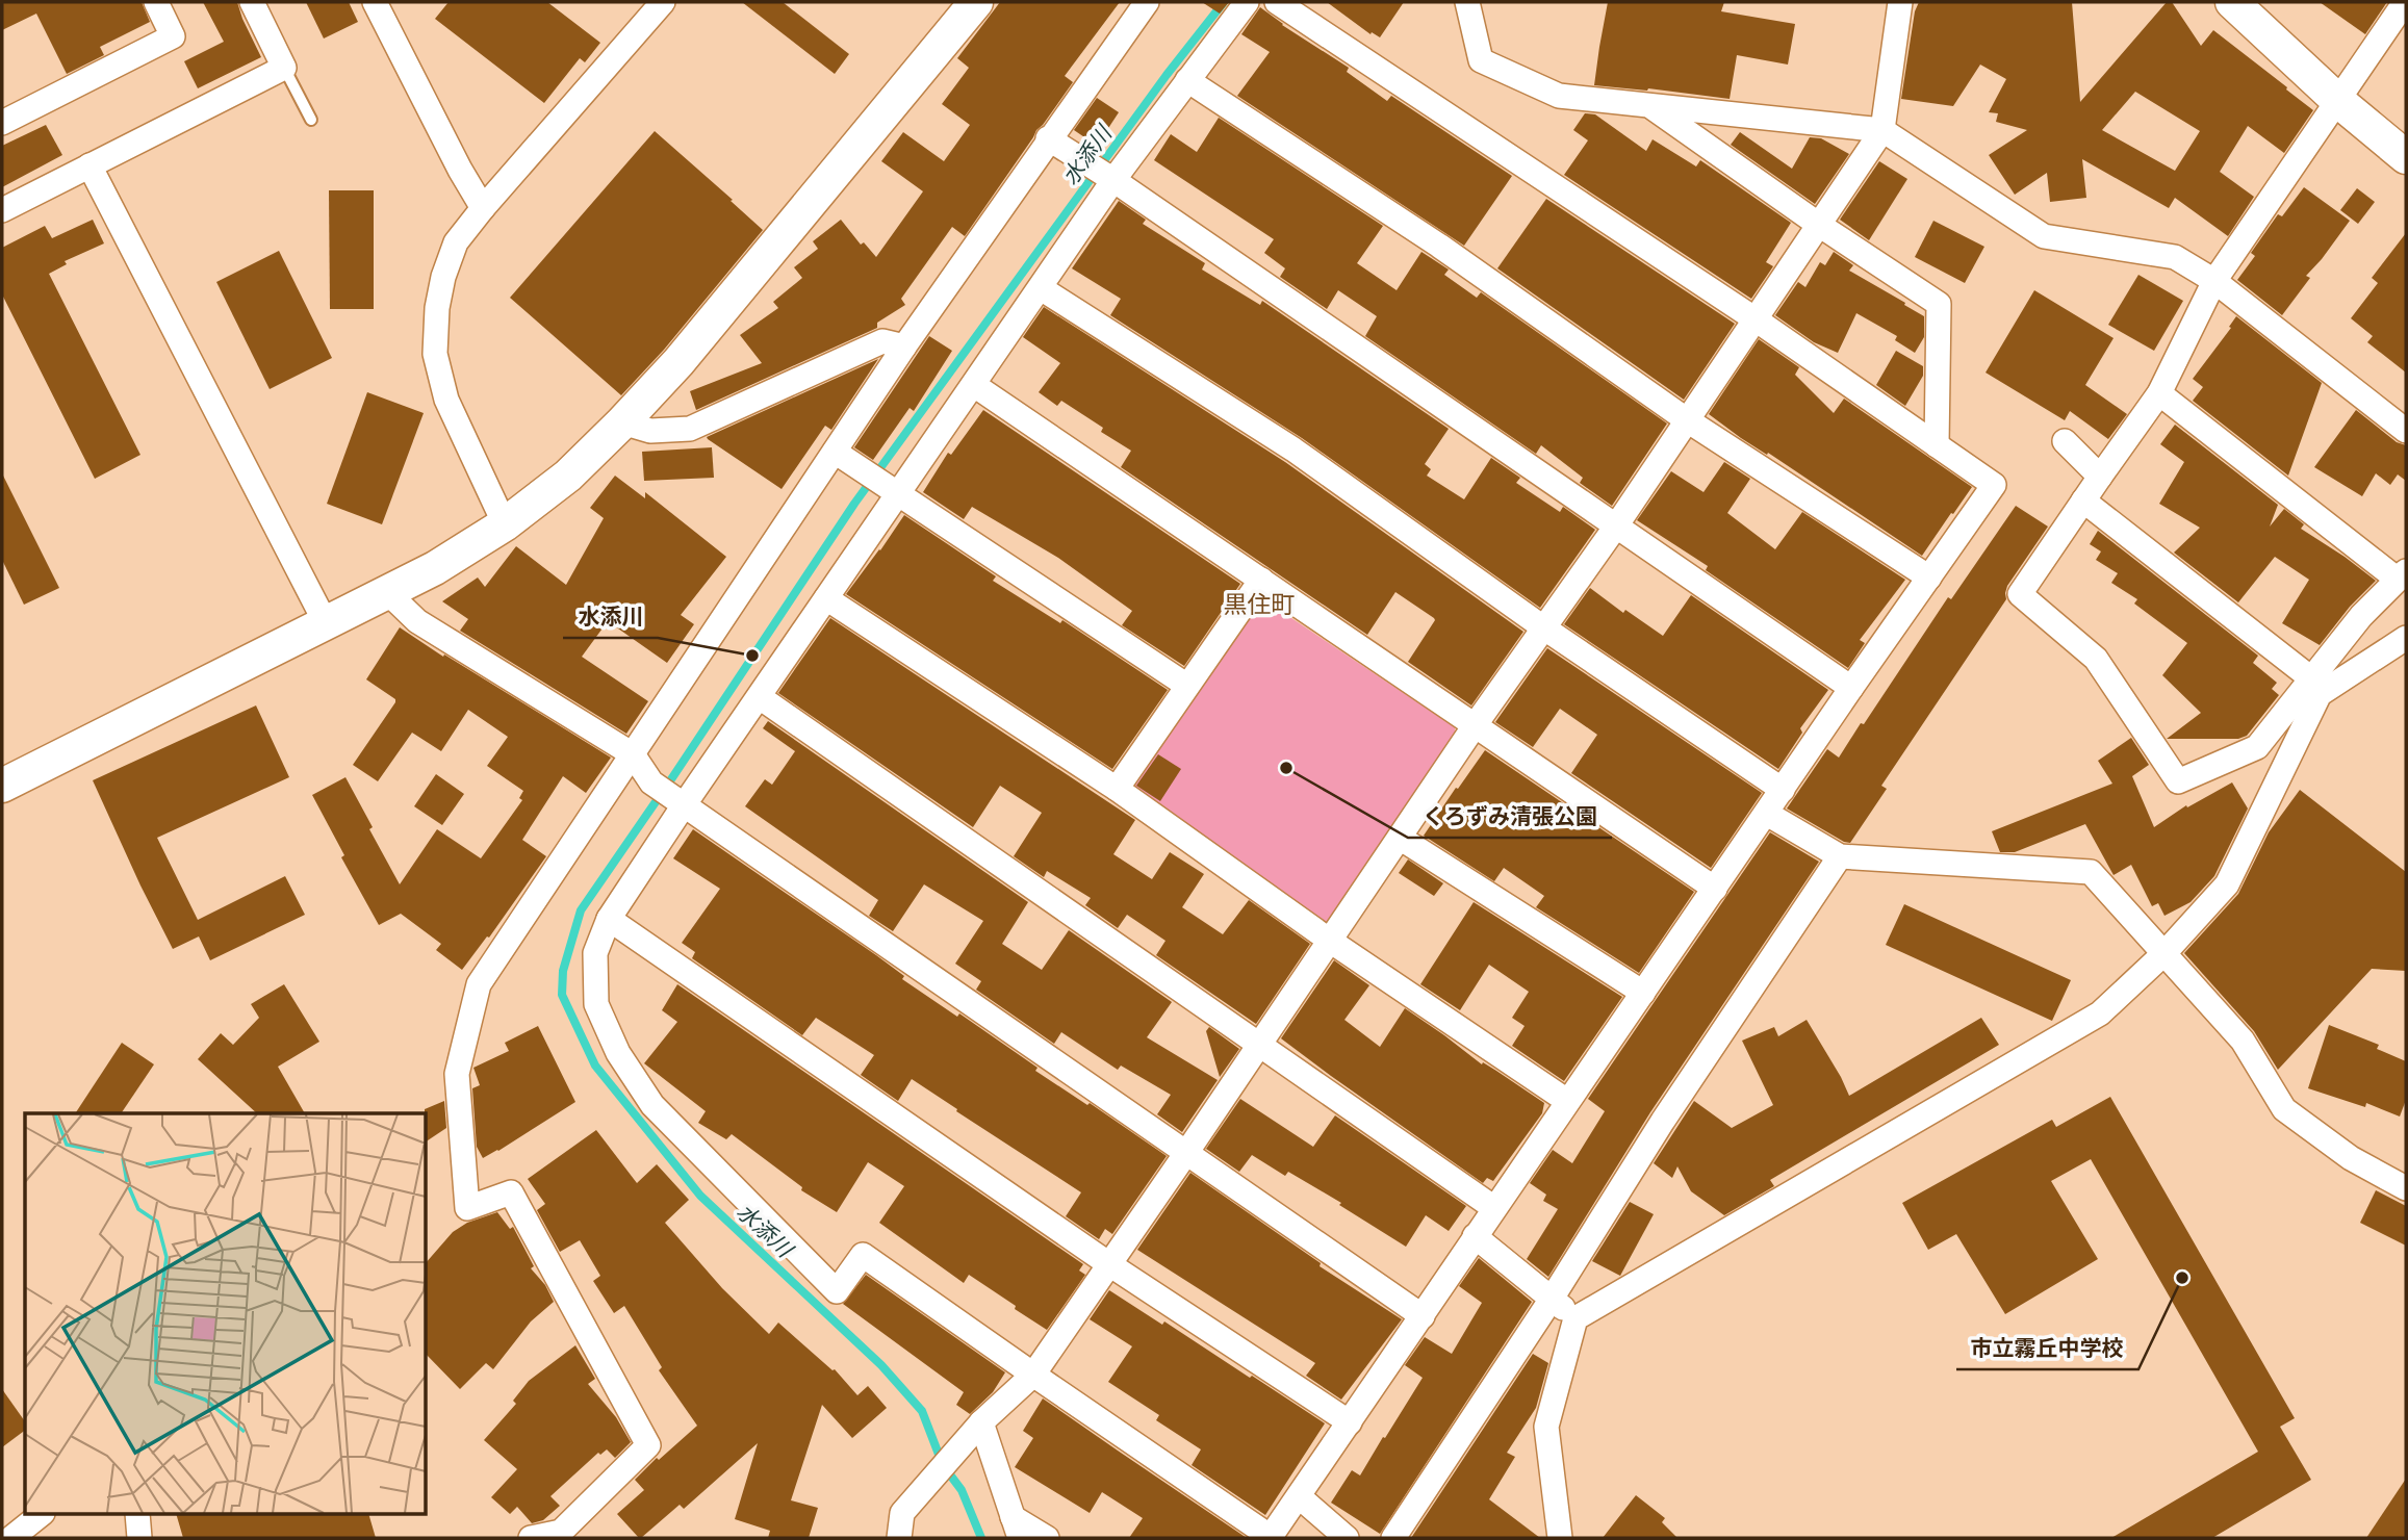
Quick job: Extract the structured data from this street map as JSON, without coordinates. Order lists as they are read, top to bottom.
{
  "districts": ["黒住町"],
  "water": ["水添川"],
  "places": ["水添川", "くろずみ清張公園", "市立霧丘中学校"]
}
